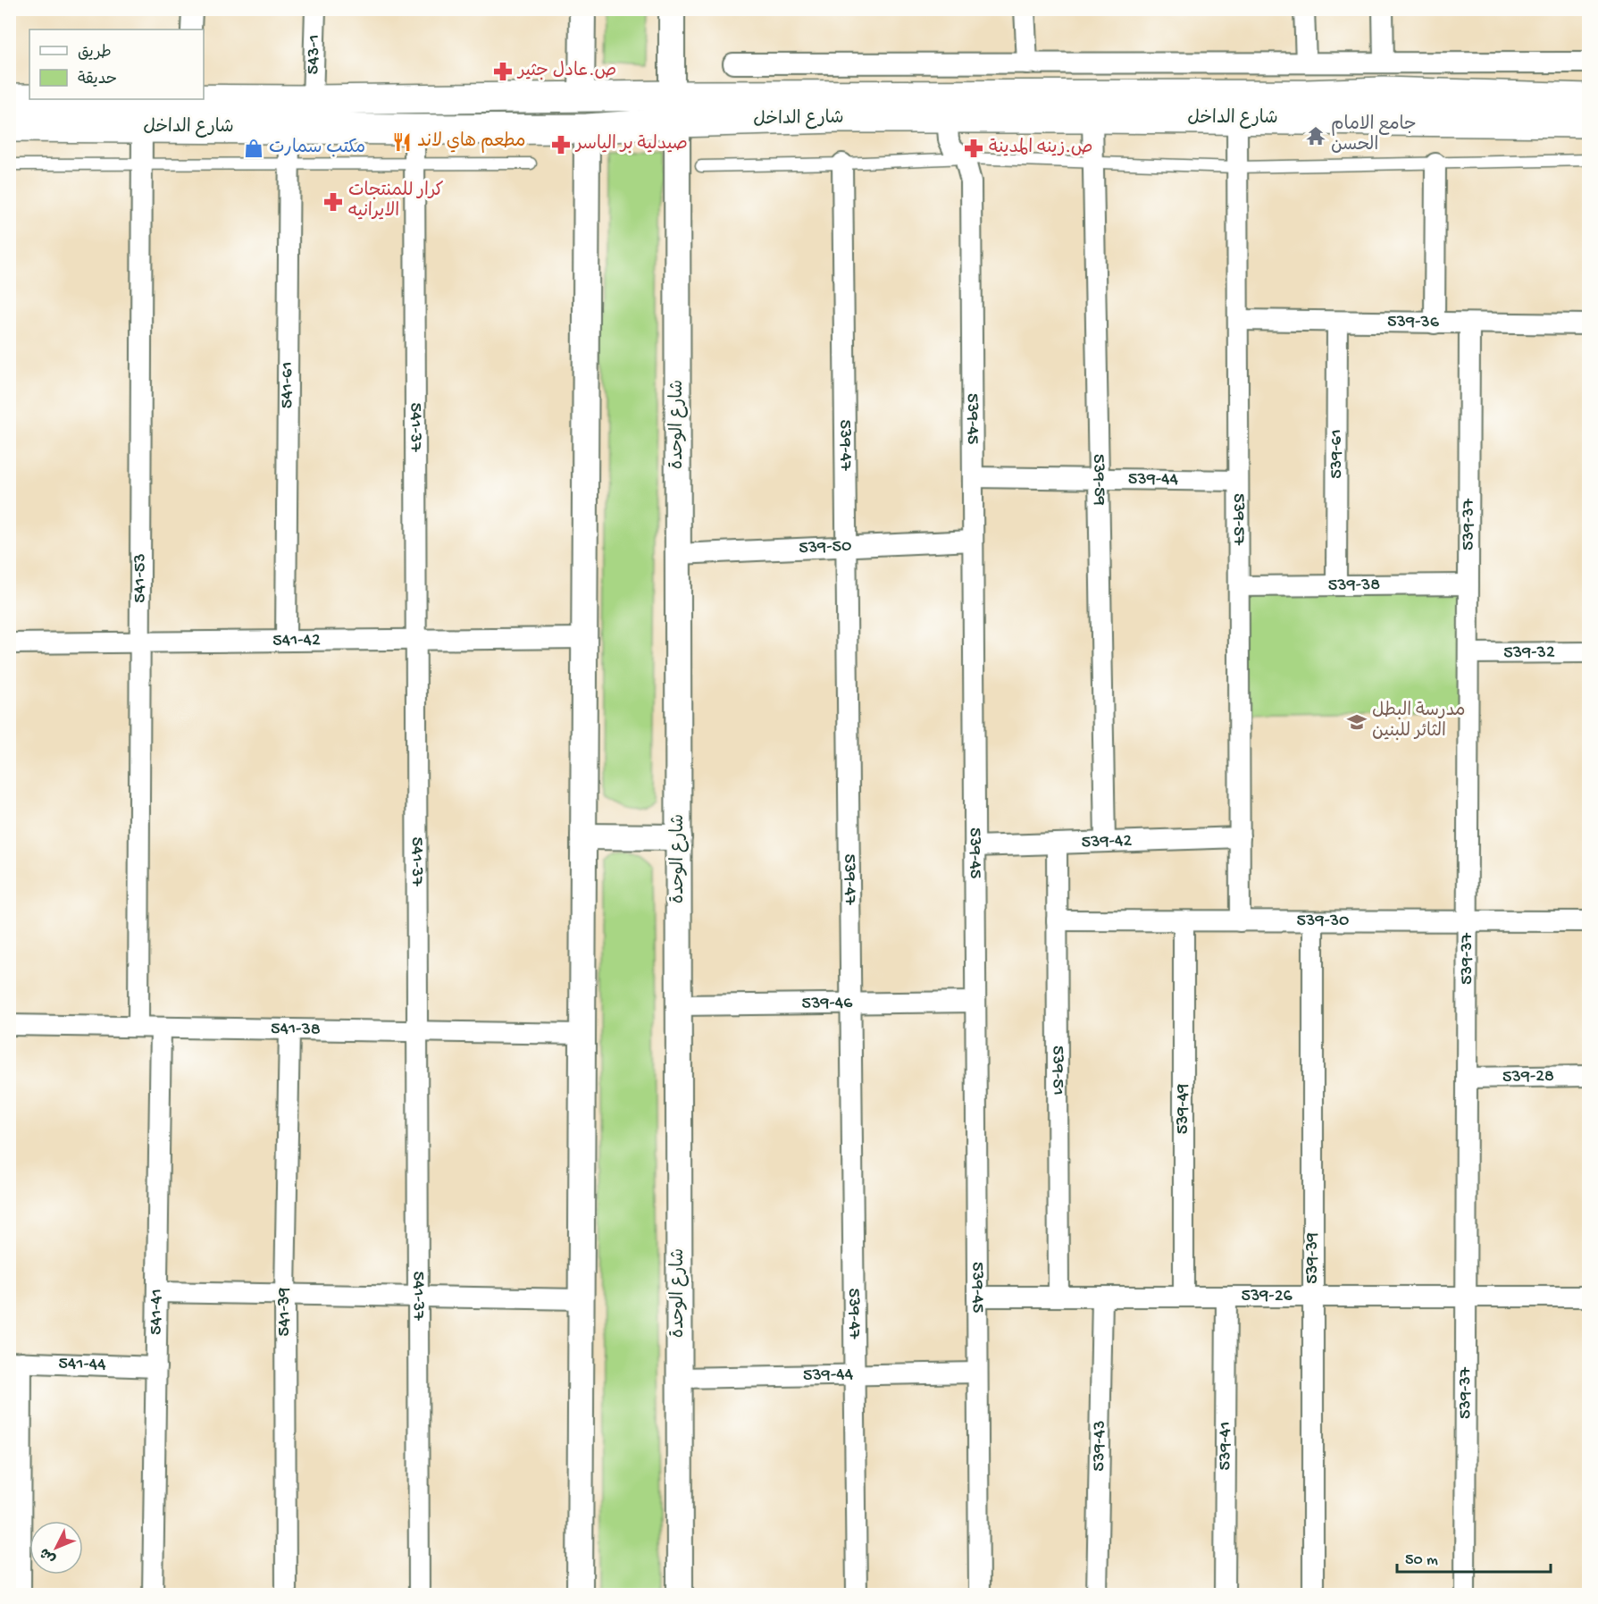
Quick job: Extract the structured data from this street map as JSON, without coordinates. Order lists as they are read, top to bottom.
{
  "streets": {
    "main road": ["شارع الداخل"],
    "street": [
      "543-1",
      "539-36",
      "541-61",
      "539-45",
      "شارع الوحدة",
      "541-37",
      "539-47",
      "539-61",
      "539-59",
      "539-44",
      "539-57",
      "539-37",
      "539-50",
      "541-53",
      "539-38",
      "541-42",
      "539-32",
      "539-42",
      "539-30",
      "539-46",
      "541-38",
      "539-51",
      "539-28",
      "539-49",
      "539-39",
      "539-26",
      "541-41",
      "541-39",
      "541-44",
      "539-43",
      "539-41"
    ]
  },
  "crossings": [
    ["543-1", "شارع الداخل"],
    ["شارع الداخل", "541-61"],
    ["شارع الداخل", "539-45"],
    ["شارع الداخل", "شارع الوحدة"],
    ["شارع الداخل", "541-37"],
    ["شارع الداخل", "539-59"],
    ["شارع الداخل", "539-57"],
    ["شارع الداخل", "541-53"],
    ["539-36", "539-61"],
    ["539-36", "539-57"],
    ["539-36", "539-37"],
    ["541-61", "541-42"],
    ["539-45", "539-44"],
    ["539-45", "539-50"],
    ["539-45", "539-42"],
    ["539-45", "539-46"],
    ["539-45", "539-26"],
    ["شارع الوحدة", "539-44"],
    ["شارع الوحدة", "539-50"],
    ["شارع الوحدة", "539-46"],
    ["541-37", "541-42"],
    ["541-37", "541-38"],
    ["539-47", "539-44"],
    ["539-47", "539-50"],
    ["539-47", "539-46"],
    ["539-61", "539-38"],
    ["539-59", "539-44"],
    ["539-59", "539-42"],
    ["539-44", "539-57"],
    ["539-57", "539-38"],
    ["539-57", "539-42"],
    ["539-57", "539-30"],
    ["539-37", "539-38"],
    ["539-37", "539-32"],
    ["539-37", "539-30"],
    ["539-37", "539-28"],
    ["539-37", "539-26"],
    ["541-53", "541-42"],
    ["541-53", "541-38"],
    ["539-42", "539-51"],
    ["539-30", "539-51"],
    ["539-30", "539-49"],
    ["539-30", "539-39"],
    ["541-38", "541-41"],
    ["541-38", "541-39"],
    ["539-51", "539-26"],
    ["539-49", "539-26"],
    ["539-39", "539-26"],
    ["539-26", "539-43"],
    ["539-26", "539-41"],
    ["541-41", "541-44"]
  ],
  "places": {
    "pharmacy": [
      "ص.عادل جثير",
      "صيدلية بر الياسر",
      "ص.زينه المدينة",
      "كرار للمنتجات الايرانيه"
    ],
    "temple": ["جامع الامام الحسن"],
    "restaurant": ["مطعم هاي لاند"],
    "shop": ["مكتب سمارت"],
    "school or university": ["مدرسة البطل الثائر للبنين"]
  },
  "legend": ["طريق", "حديقة"],
  "scale_bar": "50 m",
  "north": "bottom left"
}
